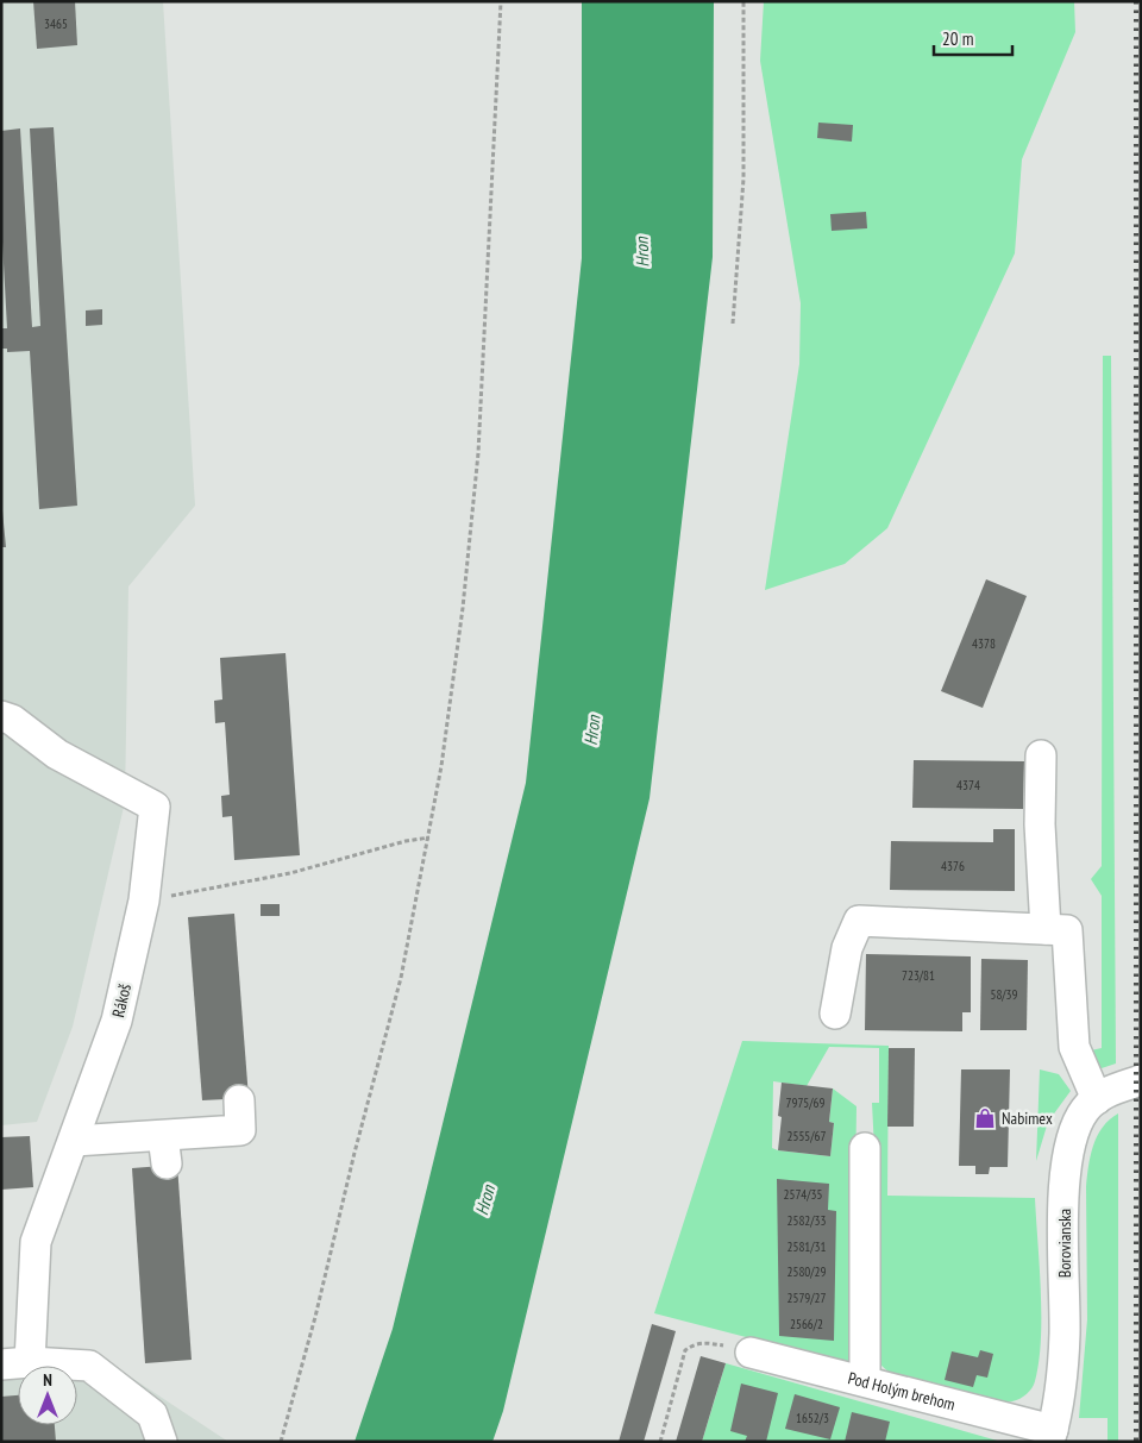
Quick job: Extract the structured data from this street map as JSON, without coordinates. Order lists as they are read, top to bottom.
{
  "streets": {
    "street": ["Rákoš", "Borovianska", "Pod Holým brehom"]
  },
  "crossings": [
    ["Borovianska", "Pod Holým brehom"]
  ],
  "water": ["Hron"],
  "places": {
    "shop": ["Nabimex"]
  },
  "house_numbers": [
    "3465",
    "4378",
    "4374",
    "4376",
    "723/81",
    "58/39",
    "7975/69",
    "2555/67",
    "2574/35",
    "2582/33",
    "2581/31",
    "2580/29",
    "2579/27",
    "2566/2",
    "1652/3"
  ],
  "scale_bar": "20 m",
  "north": "top"
}
